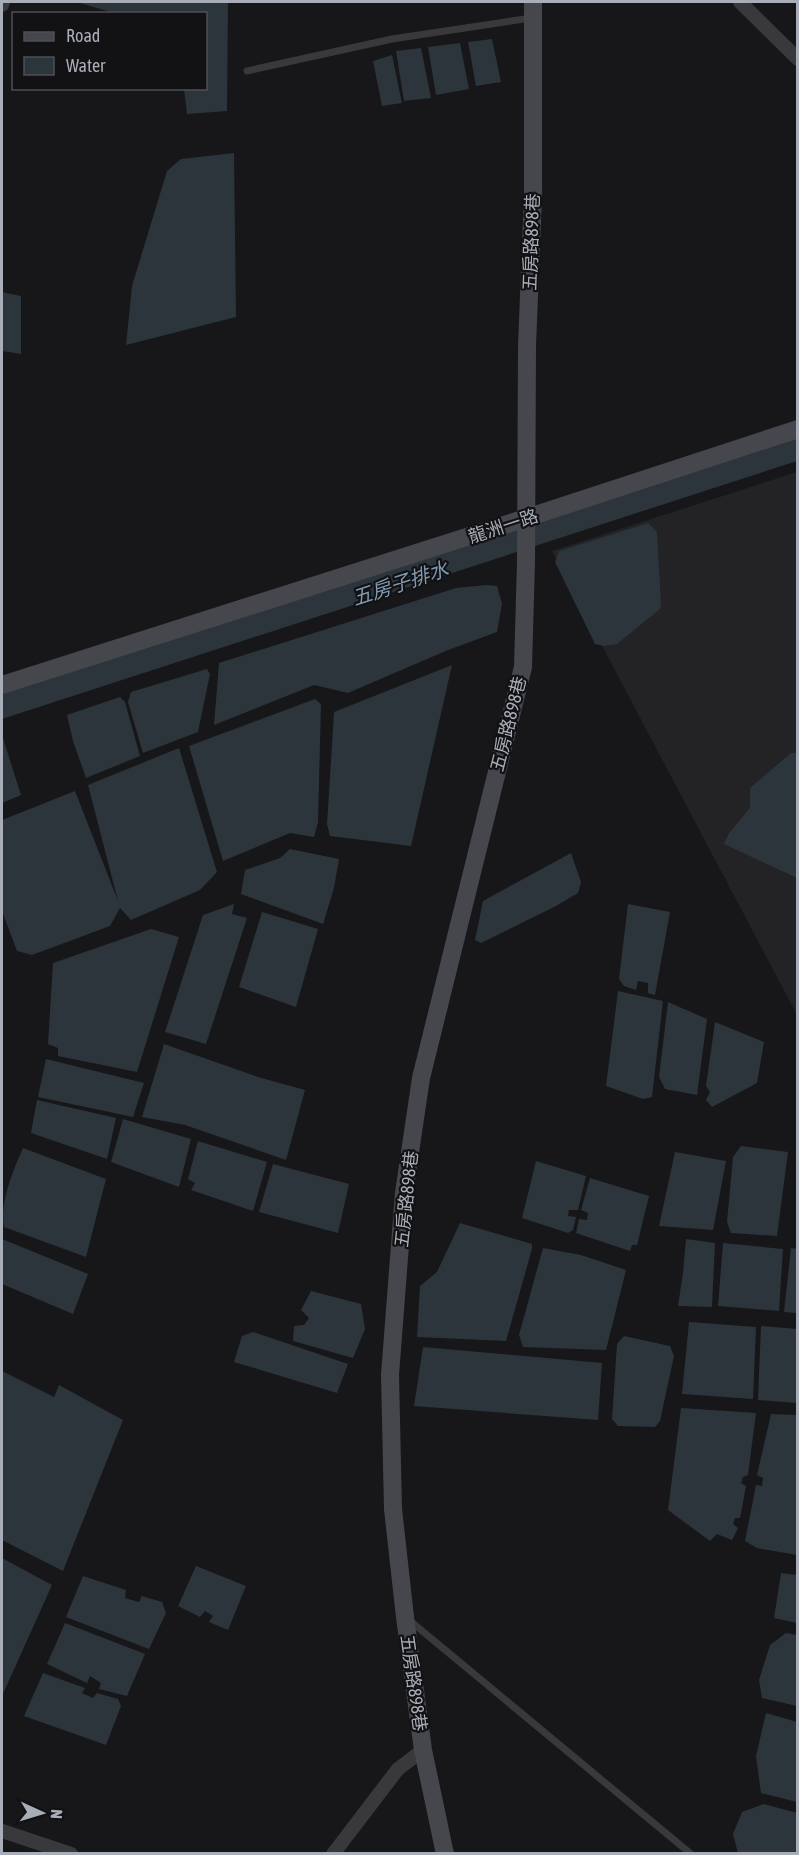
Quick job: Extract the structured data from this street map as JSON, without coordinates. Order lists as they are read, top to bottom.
{
  "streets": {
    "street": ["五房路898巷", "龍洲一路"]
  },
  "crossings": [
    ["五房路898巷", "龍洲一路"]
  ],
  "water": ["五房子排水"],
  "legend": ["Road", "Water"],
  "north": "right"
}
